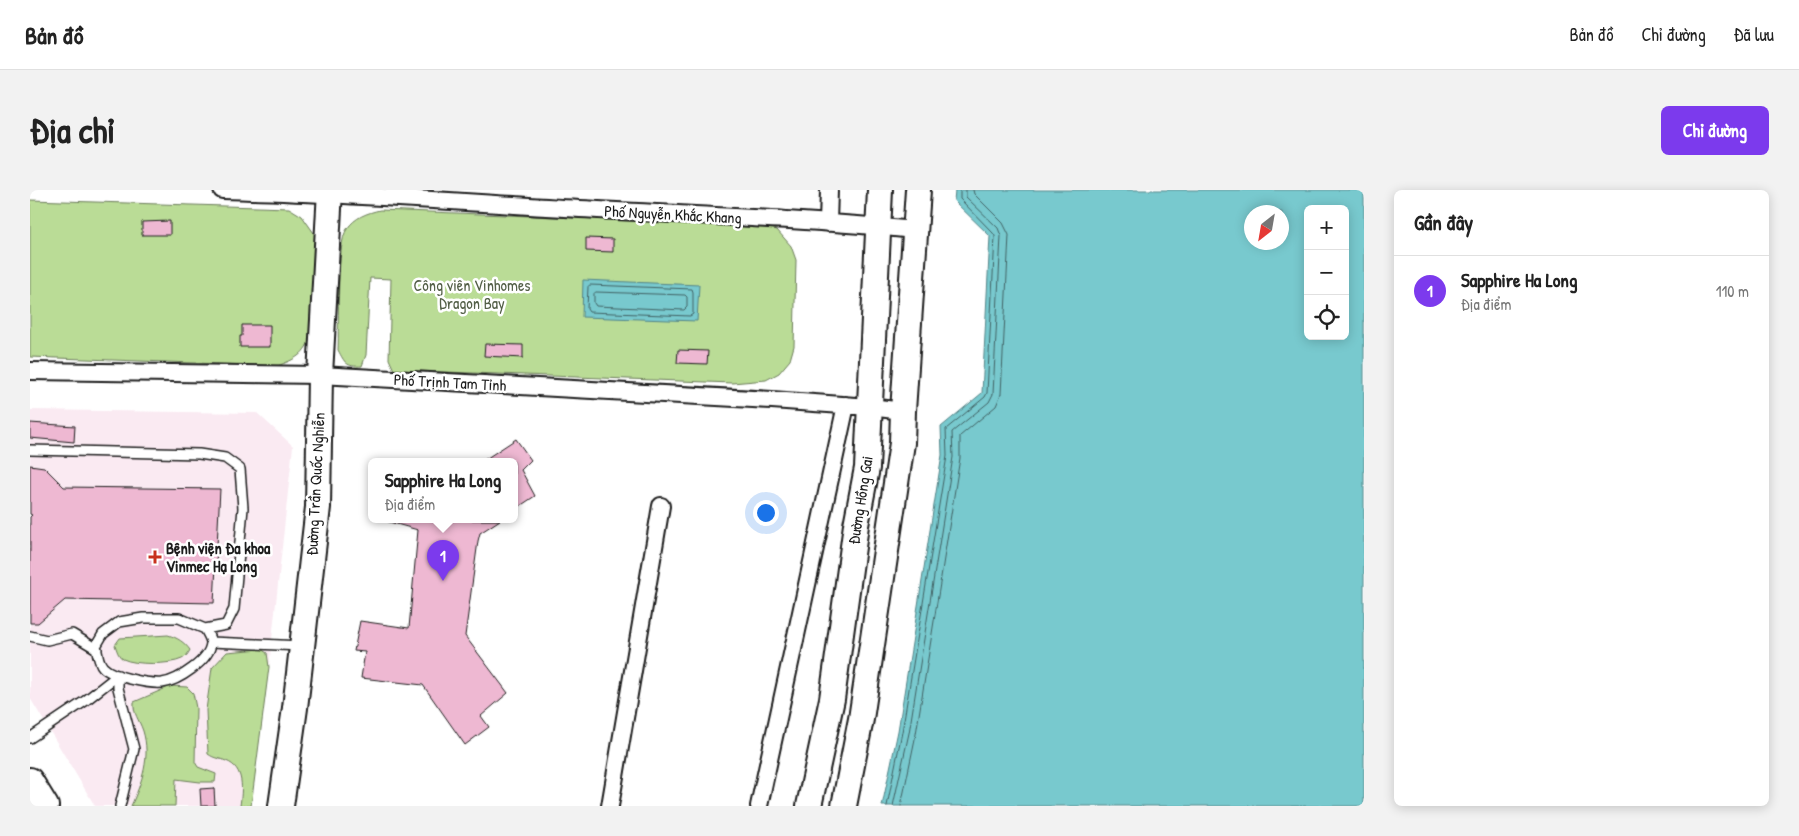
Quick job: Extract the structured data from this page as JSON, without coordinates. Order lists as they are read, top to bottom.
{
  "streets": {
    "street": [
      "Phố Nguyễn Khắc Khang",
      "Phố Trịnh Tam Tỉnh",
      "Đường Trần Quốc Nghiễn",
      "Đường Hồng Gai"
    ]
  },
  "crossings": [
    ["Phố Nguyễn Khắc Khang", "Đường Trần Quốc Nghiễn"],
    ["Phố Nguyễn Khắc Khang", "Đường Hồng Gai"],
    ["Phố Trịnh Tam Tỉnh", "Đường Trần Quốc Nghiễn"],
    ["Phố Trịnh Tam Tỉnh", "Đường Hồng Gai"]
  ],
  "parks": ["Công viên Vinhomes Dragon Bay"],
  "places": {
    "health": ["Bệnh viện Đa khoa Vinmec Hạ Long"]
  },
  "north": "bottom left",
  "page": {
    "header": "Bản đồ",
    "nav": ["Bản đồ", "Chỉ đường", "Đã lưu"],
    "buttons": "Chỉ đường",
    "title": "Địa chỉ",
    "heading": "Gần đây",
    "map_buttons": ["+", "−"],
    "list": [
      {
        "mark": "1",
        "name": "Sapphire Ha Long",
        "note": "Địa điểm",
        "value": "110 m"
      }
    ],
    "popup": ["Sapphire Ha Long", "Địa điểm"],
    "pins": "1"
  }
}
